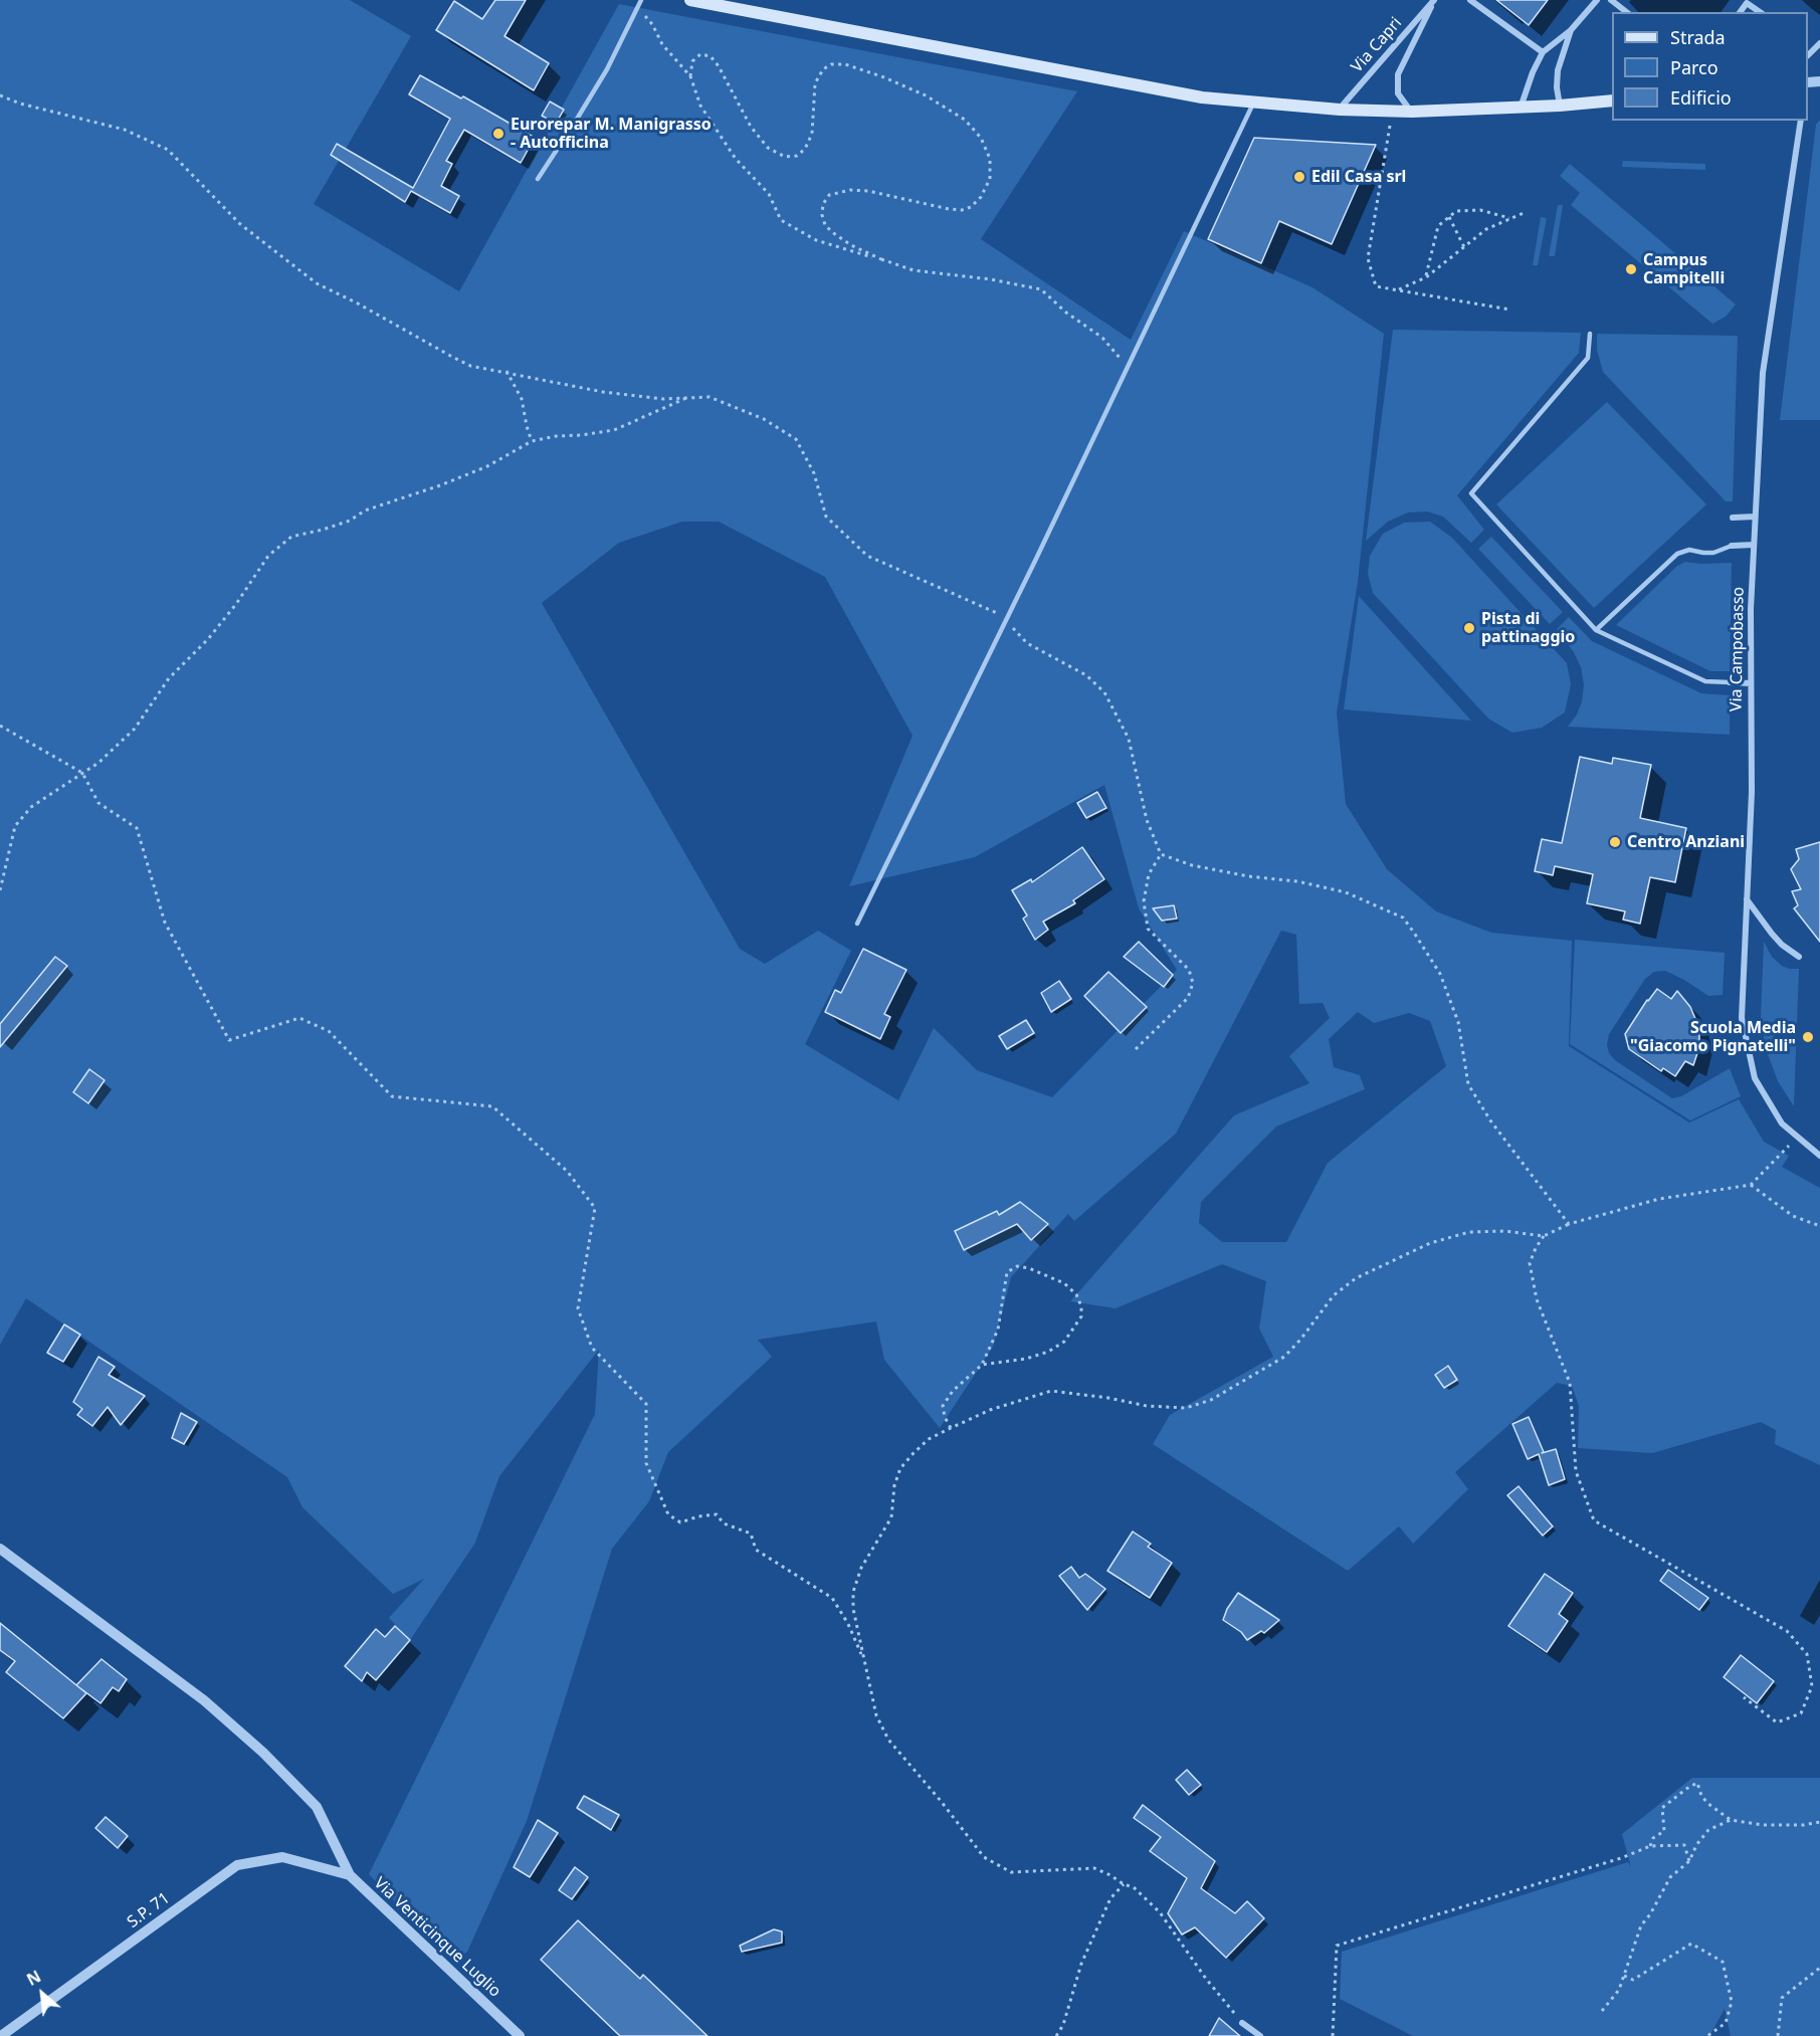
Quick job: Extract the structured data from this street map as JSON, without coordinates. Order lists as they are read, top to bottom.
{
  "streets": {
    "street": [
      "Via Capri",
      "Via Campobasso",
      "S.P. 71",
      "Via Venticinque Luglio"
    ]
  },
  "crossings": [
    ["S.P. 71", "Via Venticinque Luglio"]
  ],
  "places": [
    "Eurorepar M. Manigrasso - Autofficina",
    "Edil Casa srl",
    "Campus Campitelli",
    "Pista di pattinaggio",
    "Centro Anziani",
    "Scuola Media \"Giacomo Pignatelli\""
  ],
  "legend": ["Strada", "Parco", "Edificio"],
  "north": "top left"
}
